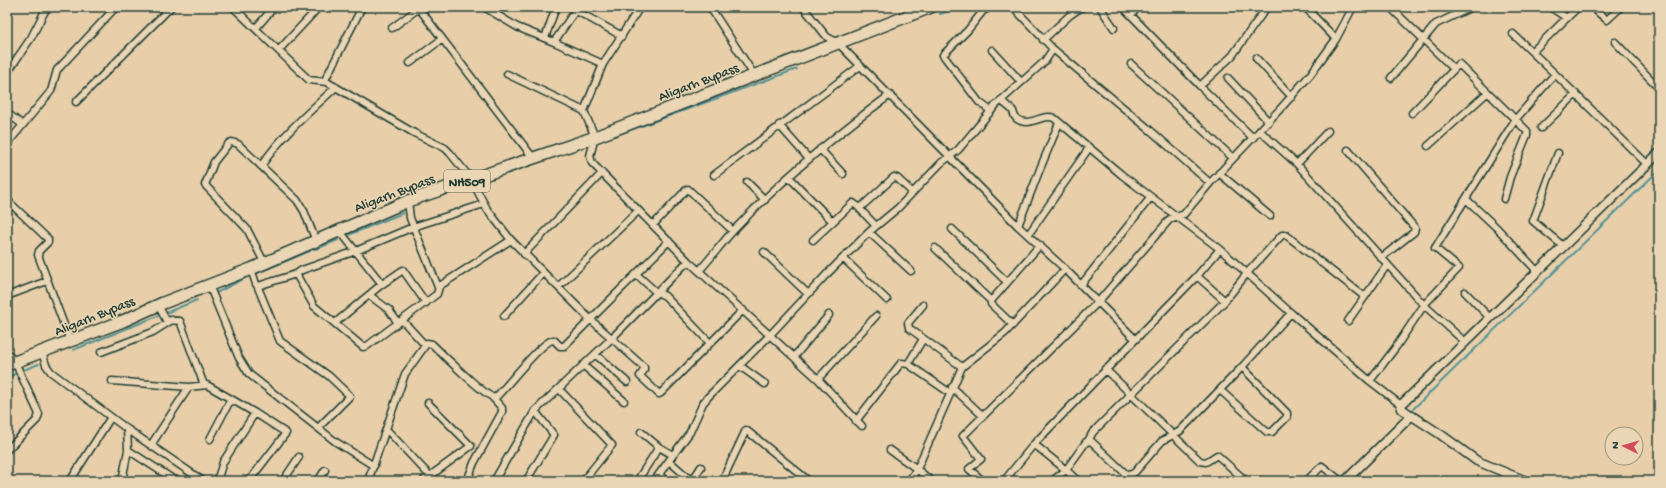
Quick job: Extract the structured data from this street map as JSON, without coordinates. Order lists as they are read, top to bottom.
{
  "streets": {
    "highway": ["Aligarh Bypass", "NH509"]
  },
  "north": "left"
}
